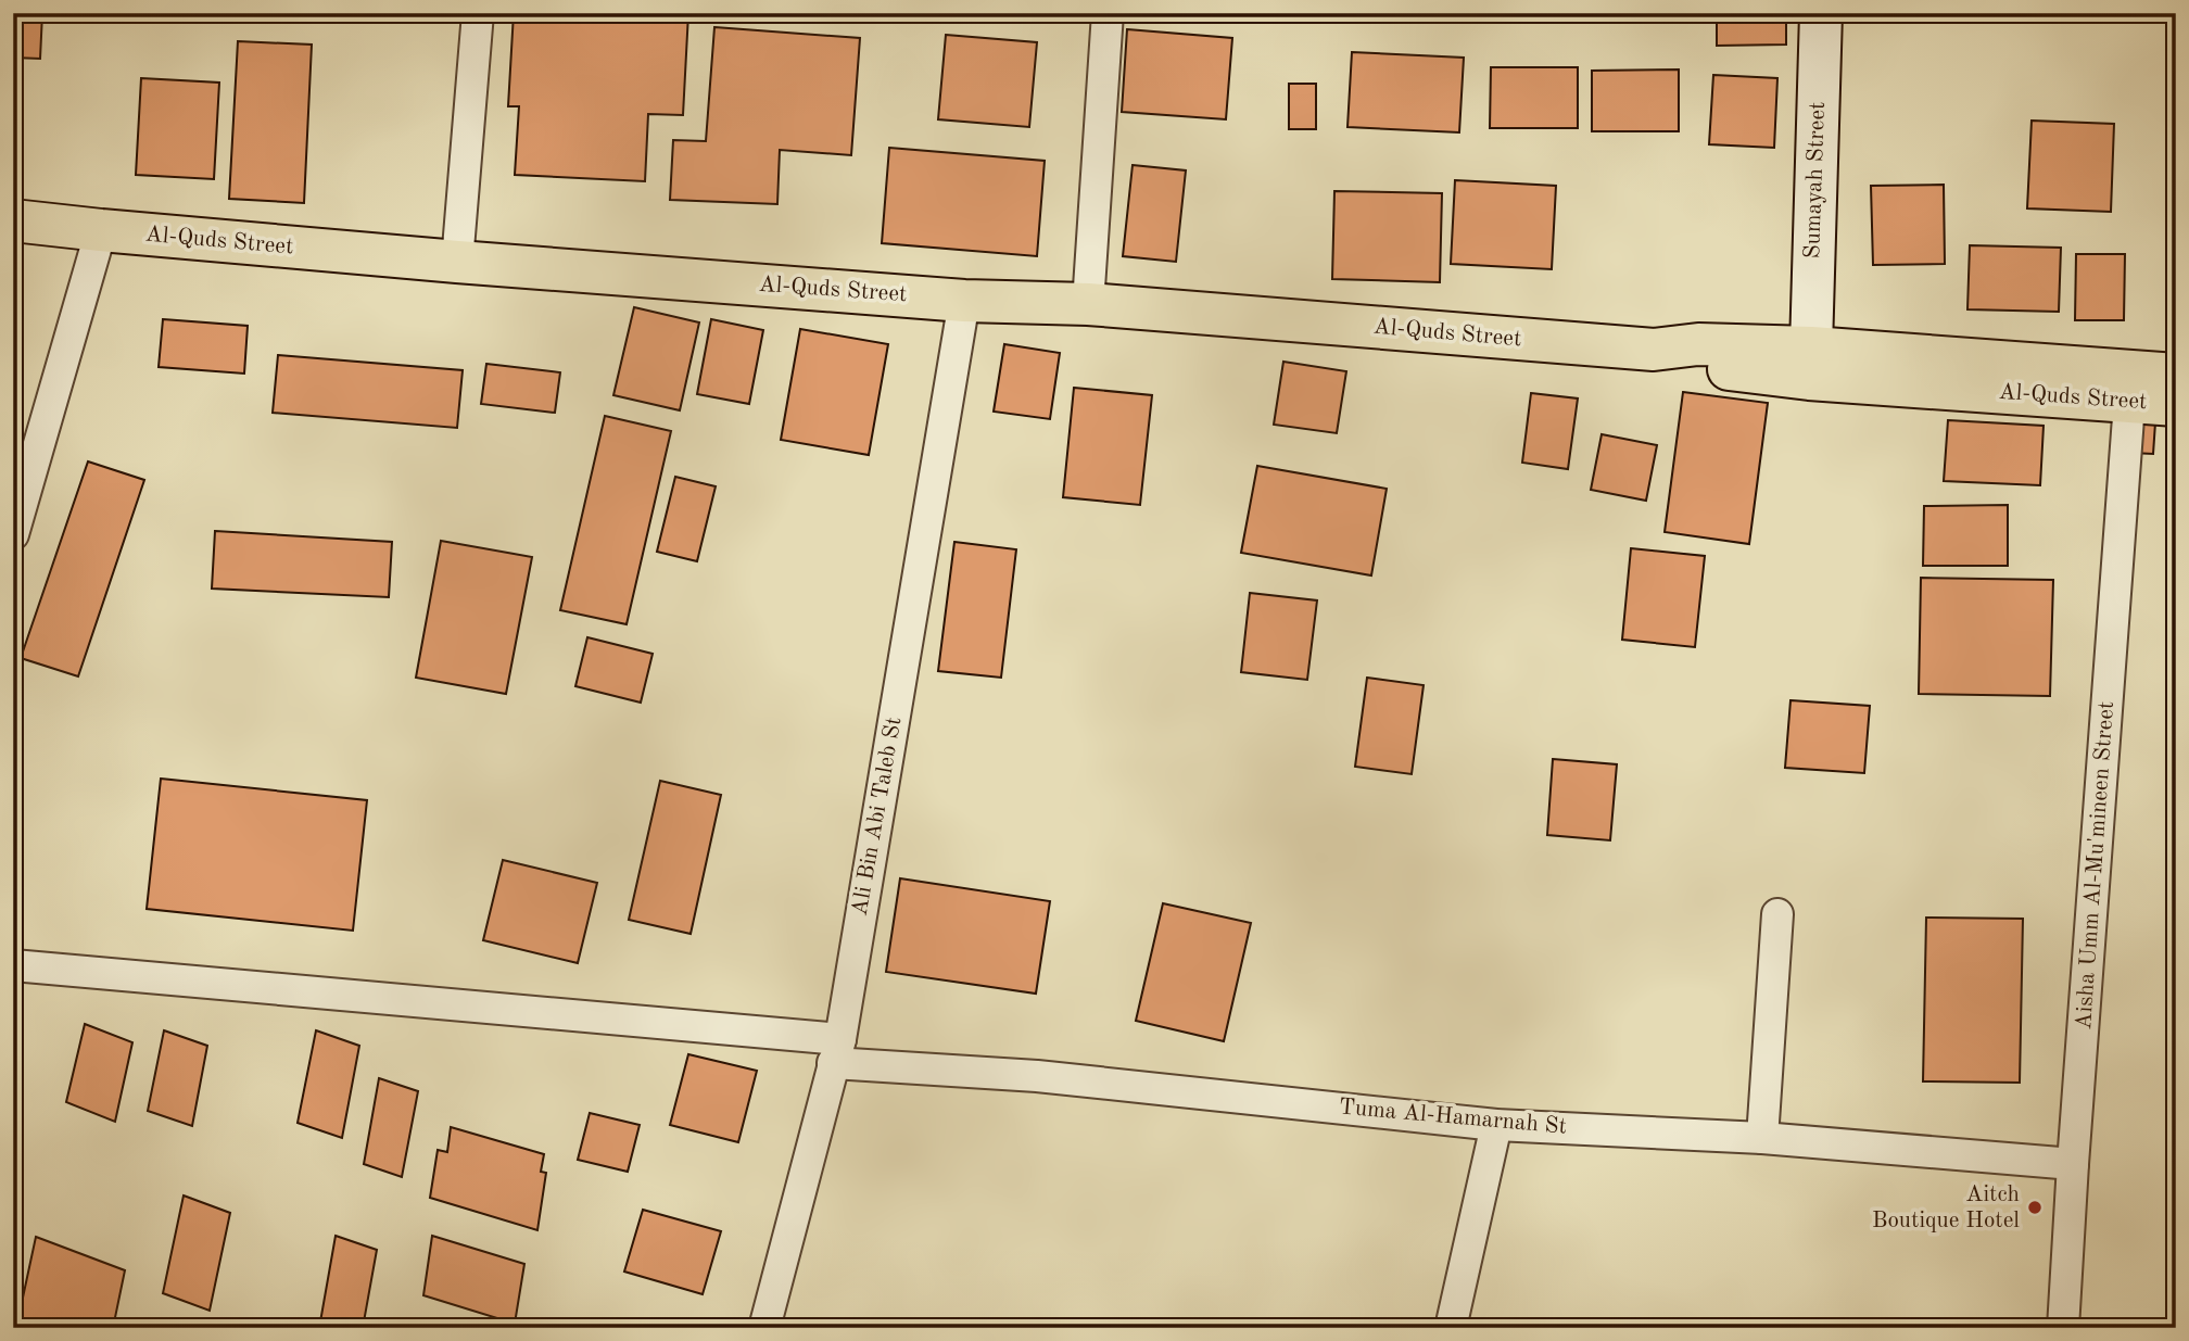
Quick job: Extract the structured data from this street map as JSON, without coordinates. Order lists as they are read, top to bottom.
{
  "streets": {
    "main road": ["Sumayah Street", "Al-Quds Street"],
    "street": ["Ali Bin Abi Taleb St", "Aisha Umm Al-Mu'mineen Street", "Tuma Al-Hamarnah St"]
  },
  "crossings": [
    ["Sumayah Street", "Al-Quds Street"],
    ["Al-Quds Street", "Ali Bin Abi Taleb St"],
    ["Al-Quds Street", "Aisha Umm Al-Mu'mineen Street"],
    ["Ali Bin Abi Taleb St", "Tuma Al-Hamarnah St"],
    ["Aisha Umm Al-Mu'mineen Street", "Tuma Al-Hamarnah St"]
  ],
  "places": ["Aitch Boutique Hotel"]
}
